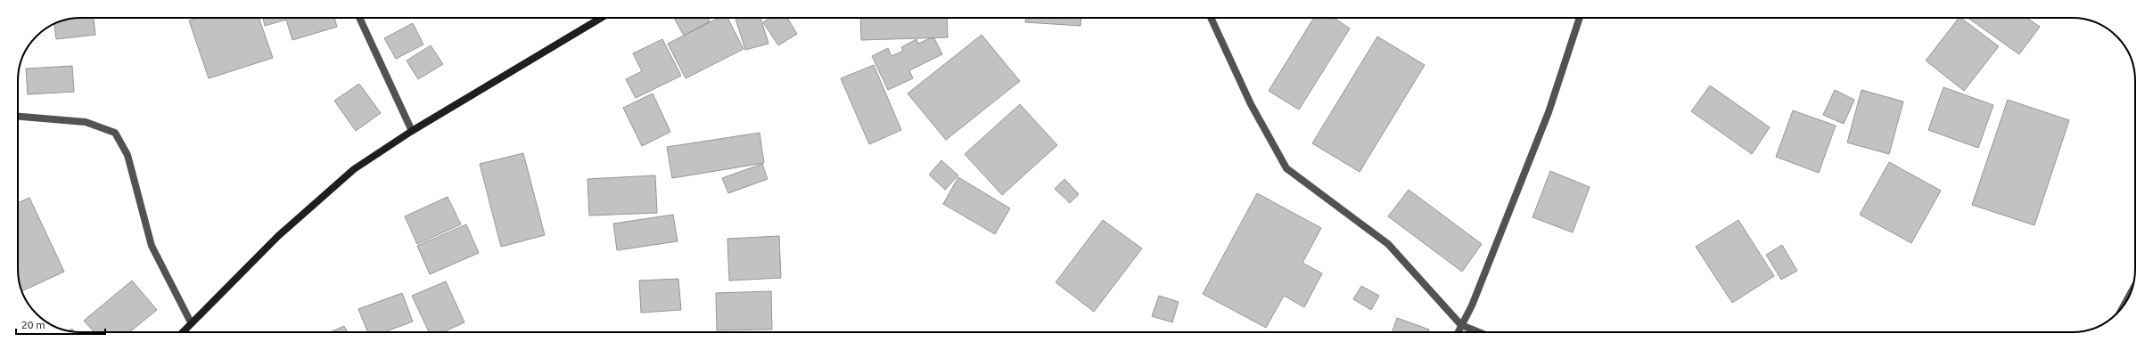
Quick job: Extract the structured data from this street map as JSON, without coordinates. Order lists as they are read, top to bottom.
{
  "scale_bar": "20 m"
}
